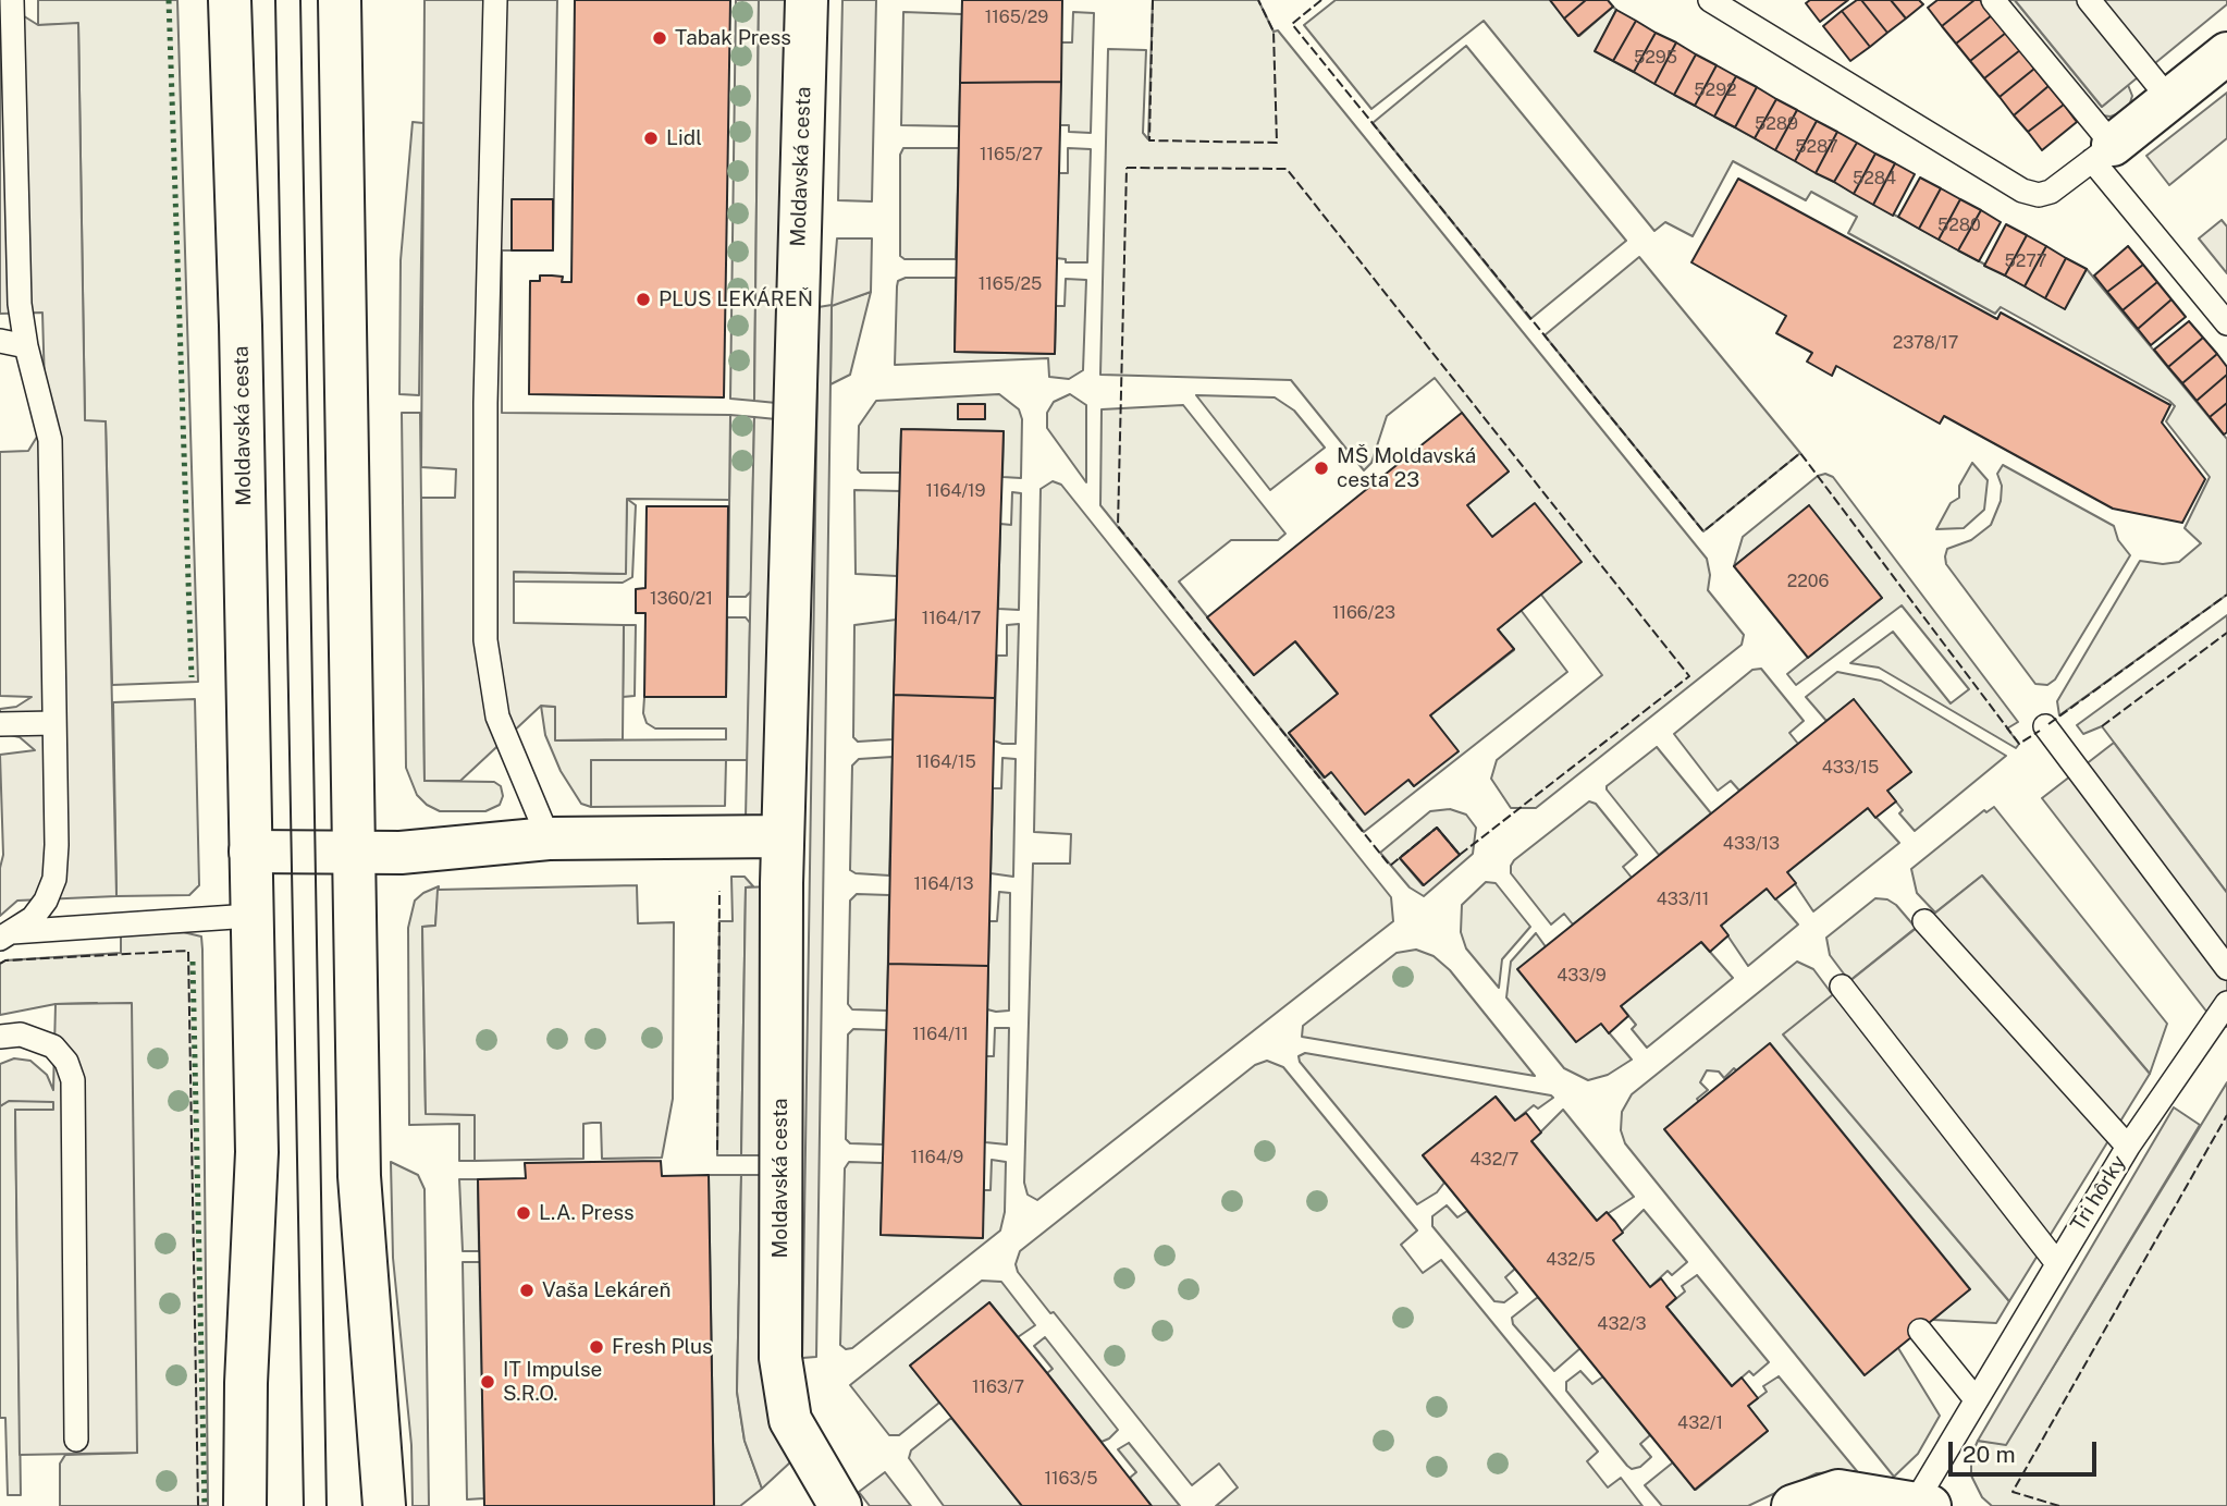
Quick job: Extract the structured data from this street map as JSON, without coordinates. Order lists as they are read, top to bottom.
{
  "streets": {
    "street": ["Moldavská cesta"],
    "lane": ["Tri hôrky"]
  },
  "places": [
    "Tabak Press",
    "Lidl",
    "PLUS LEKÁREŇ",
    "MŠ Moldavská cesta 23",
    "L.A. Press",
    "Vaša Lekáreň",
    "Fresh Plus",
    "IT Impulse S.R.O."
  ],
  "house_numbers": [
    "1165/29",
    "5295",
    "5292",
    "5289",
    "5287",
    "1165/27",
    "5284",
    "5280",
    "5277",
    "1165/25",
    "2378/17",
    "1164/19",
    "2206",
    "1360/21",
    "1166/23",
    "1164/17",
    "1164/15",
    "433/15",
    "433/13",
    "1164/13",
    "433/11",
    "433/9",
    "1164/11",
    "1164/9",
    "432/7",
    "432/5",
    "432/3",
    "1163/7",
    "432/1",
    "1163/5"
  ],
  "scale_bar": "20 m"
}
